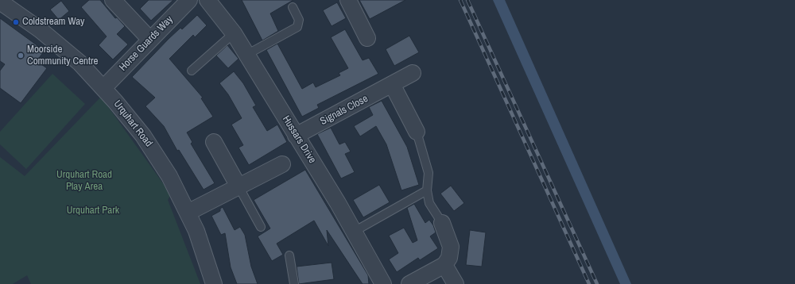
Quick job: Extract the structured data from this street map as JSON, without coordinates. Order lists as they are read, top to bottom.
{
  "streets": {
    "street": [
      "Horse Guards Way",
      "Signals Close",
      "Urquhart Road",
      "Hussars Drive"
    ]
  },
  "crossings": [
    ["Horse Guards Way", "Urquhart Road"],
    ["Signals Close", "Hussars Drive"]
  ],
  "parks": ["Urquhart Road Play Area", "Urquhart Park"],
  "places": ["Coldstream Way", "Moorside Community Centre"]
}
